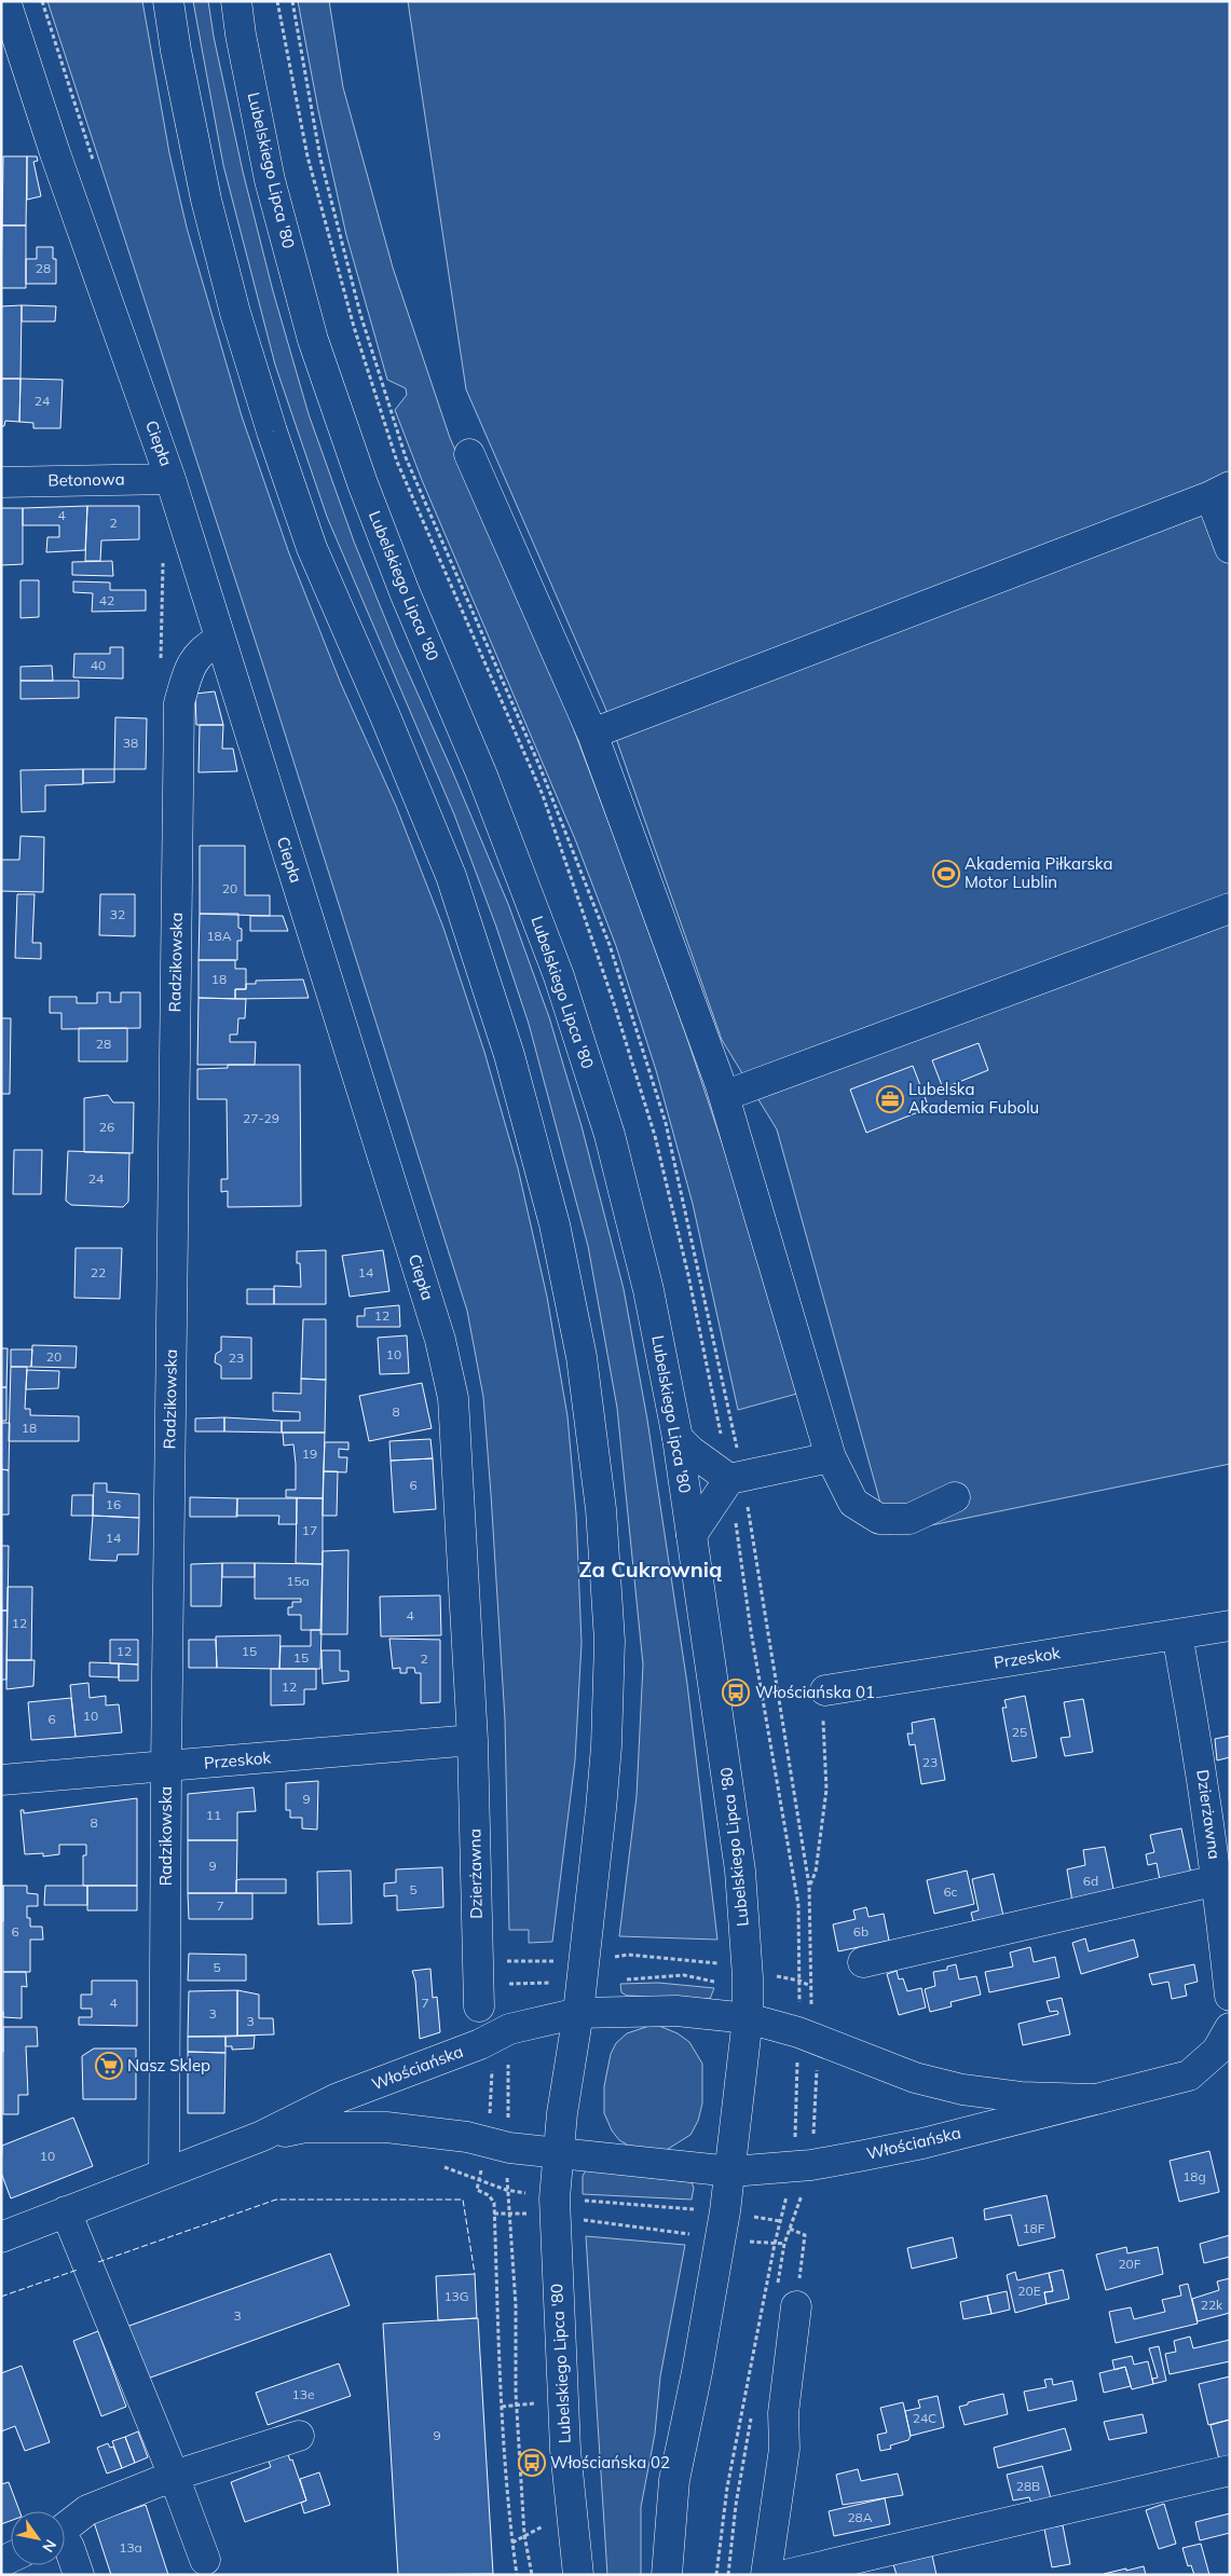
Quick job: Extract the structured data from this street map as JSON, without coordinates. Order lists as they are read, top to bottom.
{
  "streets": {
    "street": [
      "Lubelskiego Lipca '80",
      "Ciepła",
      "Betonowa",
      "Radzikowska",
      "Przeskok",
      "Dzierżawna",
      "Włościańska"
    ]
  },
  "crossings": [
    ["Lubelskiego Lipca '80", "Włościańska"],
    ["Ciepła", "Betonowa"],
    ["Ciepła", "Radzikowska"],
    ["Ciepła", "Przeskok"],
    ["Ciepła", "Dzierżawna"],
    ["Radzikowska", "Przeskok"],
    ["Radzikowska", "Włościańska"],
    ["Przeskok", "Dzierżawna"]
  ],
  "districts": ["Za Cukrownią"],
  "places": {
    "sports": ["Akademia Piłkarska Motor Lublin"],
    "office": ["Lubelska Akademia Fubolu"],
    "bus stop": ["Włościańska 01", "Włościańska 02"],
    "supermarket": ["Nasz Sklep"]
  },
  "house_numbers": [
    "28",
    "24",
    "4",
    "2",
    "42",
    "40",
    "38",
    "20",
    "32",
    "18A",
    "18",
    "28",
    "27-29",
    "26",
    "24",
    "22",
    "14",
    "12",
    "10",
    "20",
    "23",
    "8",
    "18",
    "19",
    "6",
    "16",
    "17",
    "14",
    "15a",
    "4",
    "12",
    "12",
    "15",
    "15",
    "2",
    "12",
    "10",
    "6",
    "25",
    "23",
    "9",
    "11",
    "8",
    "9",
    "6d",
    "5",
    "6c",
    "7",
    "6",
    "6b",
    "5",
    "4",
    "7",
    "3",
    "3",
    "10",
    "18g",
    "18F",
    "20F",
    "20E",
    "13G",
    "22k",
    "3",
    "13e",
    "24C",
    "9",
    "28B",
    "28A",
    "13a"
  ],
  "north": "bottom right"
}
